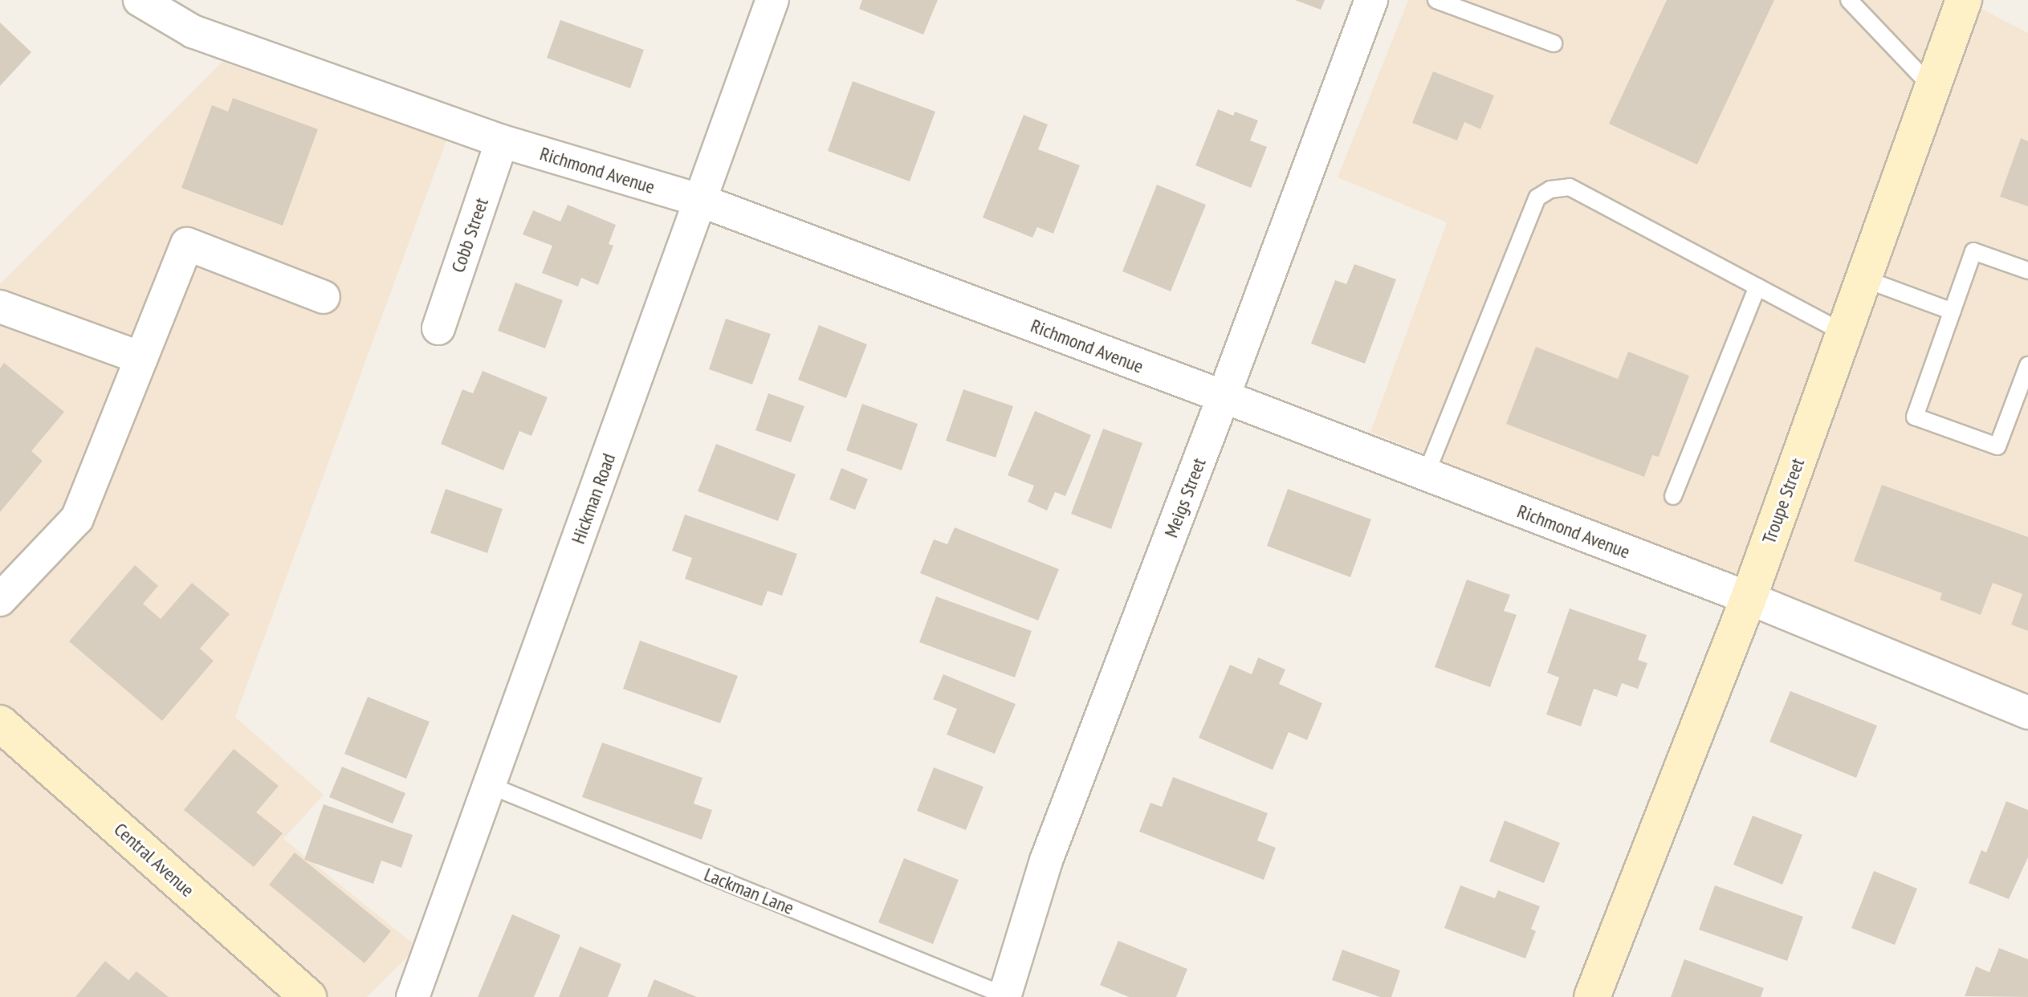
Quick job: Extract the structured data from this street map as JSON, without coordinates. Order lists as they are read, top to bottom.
{
  "streets": {
    "street": [
      "Richmond Avenue",
      "Cobb Street",
      "Meigs Street",
      "Hickman Road",
      "Troupe Street",
      "Central Avenue"
    ],
    "lane": ["Lackman Lane"]
  },
  "crossings": [
    ["Richmond Avenue", "Cobb Street"],
    ["Richmond Avenue", "Meigs Street"],
    ["Richmond Avenue", "Hickman Road"],
    ["Richmond Avenue", "Troupe Street"],
    ["Meigs Street", "Lackman Lane"],
    ["Hickman Road", "Lackman Lane"]
  ]
}
